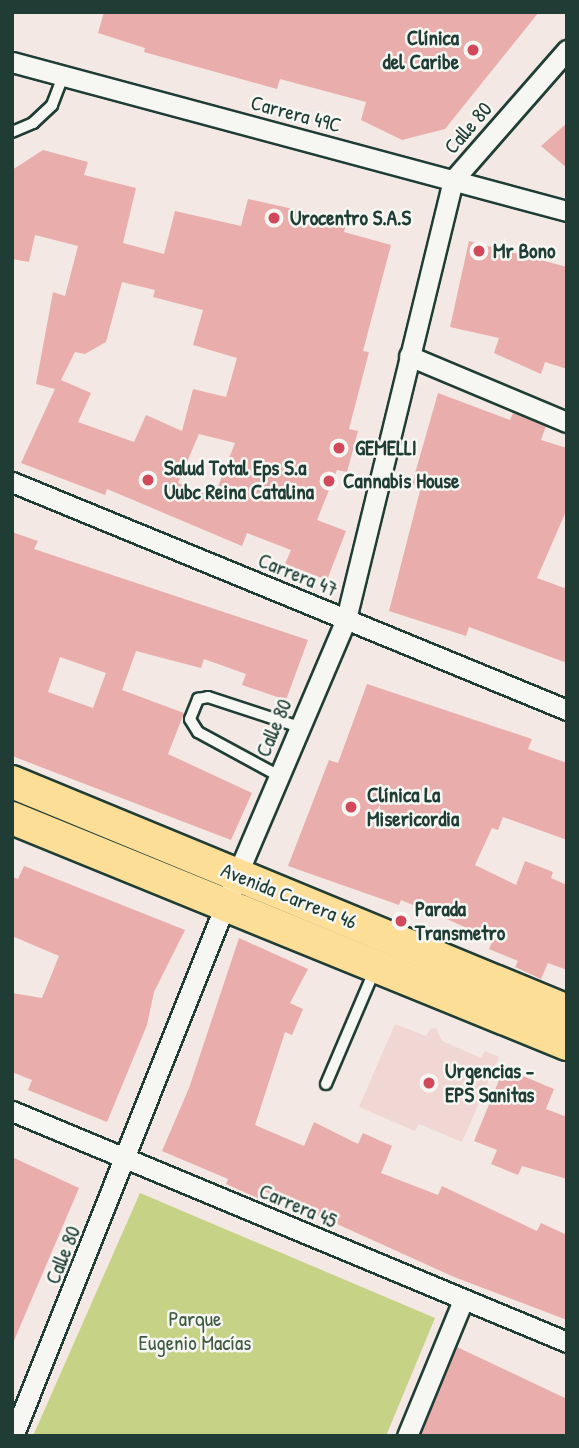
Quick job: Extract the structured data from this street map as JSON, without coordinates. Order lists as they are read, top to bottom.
{
  "streets": {
    "main road": ["Avenida Carrera 46"],
    "street": [
      "Carrera 49C",
      "Calle 80",
      "Carrera 47",
      "Carrera 45"
    ]
  },
  "crossings": [
    ["Carrera 49C", "Calle 80"],
    ["Calle 80", "Carrera 47"],
    ["Calle 80", "Avenida Carrera 46"],
    ["Calle 80", "Carrera 45"]
  ],
  "parks": ["Parque Eugenio Macías"],
  "places": [
    "Clínica del Caribe",
    "Urocentro S.A.S",
    "Mr Bono",
    "GEMELLI",
    "Salud Total Eps S.a Uubc Reina Catalina",
    "Cannabis House",
    "Clínica La Misericordia",
    "Parada Transmetro",
    "Urgencias - EPS Sanitas"
  ]
}
